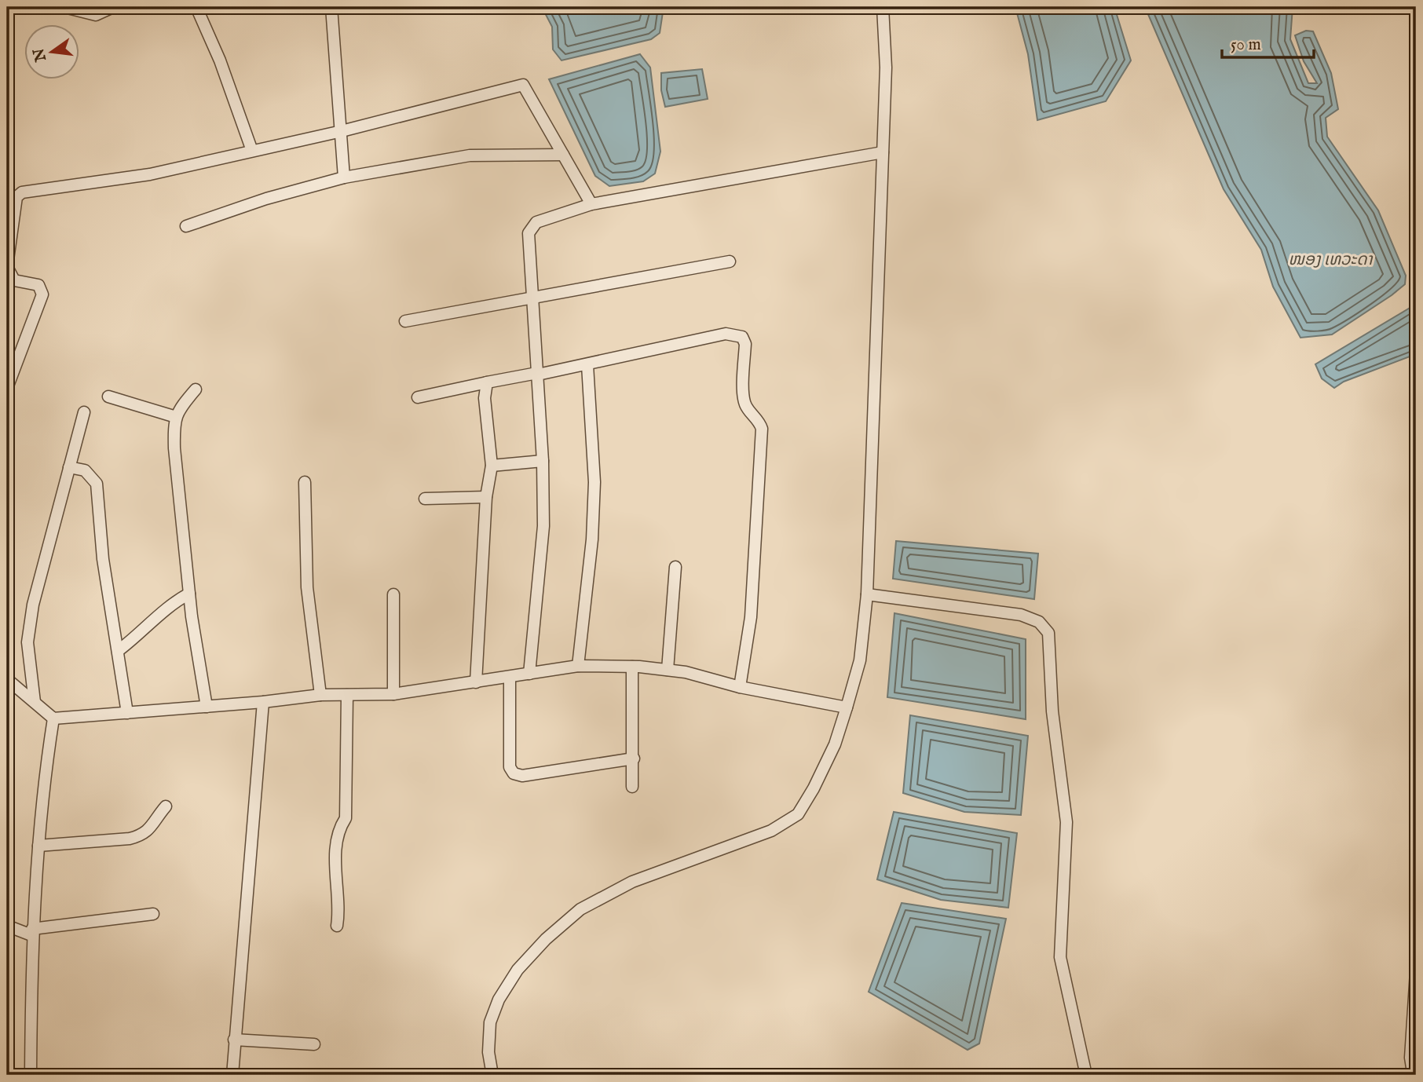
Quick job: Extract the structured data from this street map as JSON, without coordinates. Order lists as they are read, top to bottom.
{
  "water": ["ໜອງ ເທວະດາ"],
  "scale_bar": "50 m",
  "north": "left"
}
